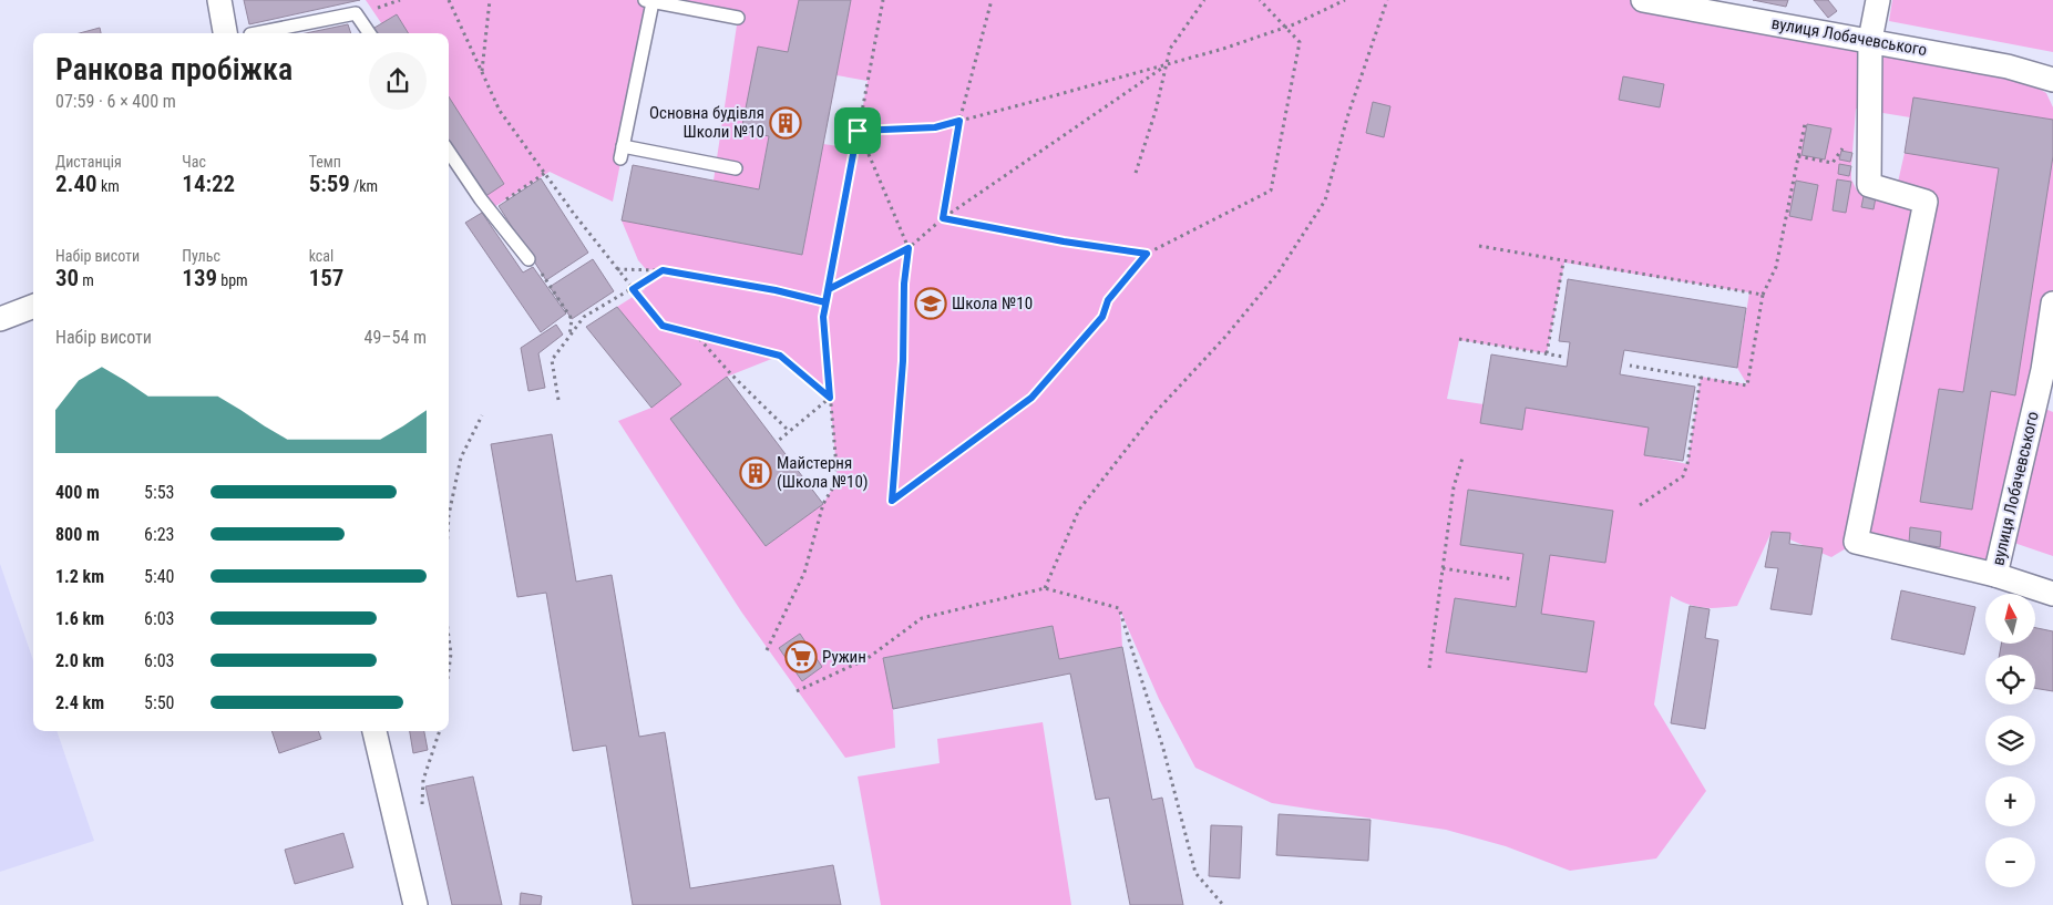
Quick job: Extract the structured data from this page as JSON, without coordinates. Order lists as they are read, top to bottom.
{
  "streets": {
    "street": ["вулиця Лобачевського"]
  },
  "places": {
    "building": ["Основна будівля Школи №10", "Майстерня (Школа №10)"],
    "school or university": ["Школа №10"],
    "supermarket": ["Ружин"]
  },
  "north": "top",
  "page": {
    "heading": ["Ранкова пробіжка", "07:59 · 6 × 400 m"],
    "stats": [
      ["Дистанція", "2.40 km"],
      ["Час", "14:22"],
      ["Темп", "5:59 /km"],
      ["Набір висоти", "30 m"],
      ["Пульс", "139 bpm"],
      ["kcal", "157"]
    ],
    "chart": ["Набір висоти", "49–54 m"],
    "list": [
      {
        "name": "400 m",
        "note": "5:53"
      },
      {
        "name": "800 m",
        "note": "6:23"
      },
      {
        "name": "1.2 km",
        "note": "5:40"
      },
      {
        "name": "1.6 km",
        "note": "6:03"
      },
      {
        "name": "2.0 km",
        "note": "6:03"
      },
      {
        "name": "2.4 km",
        "note": "5:50"
      }
    ],
    "map_buttons": ["+", "−"]
  }
}
